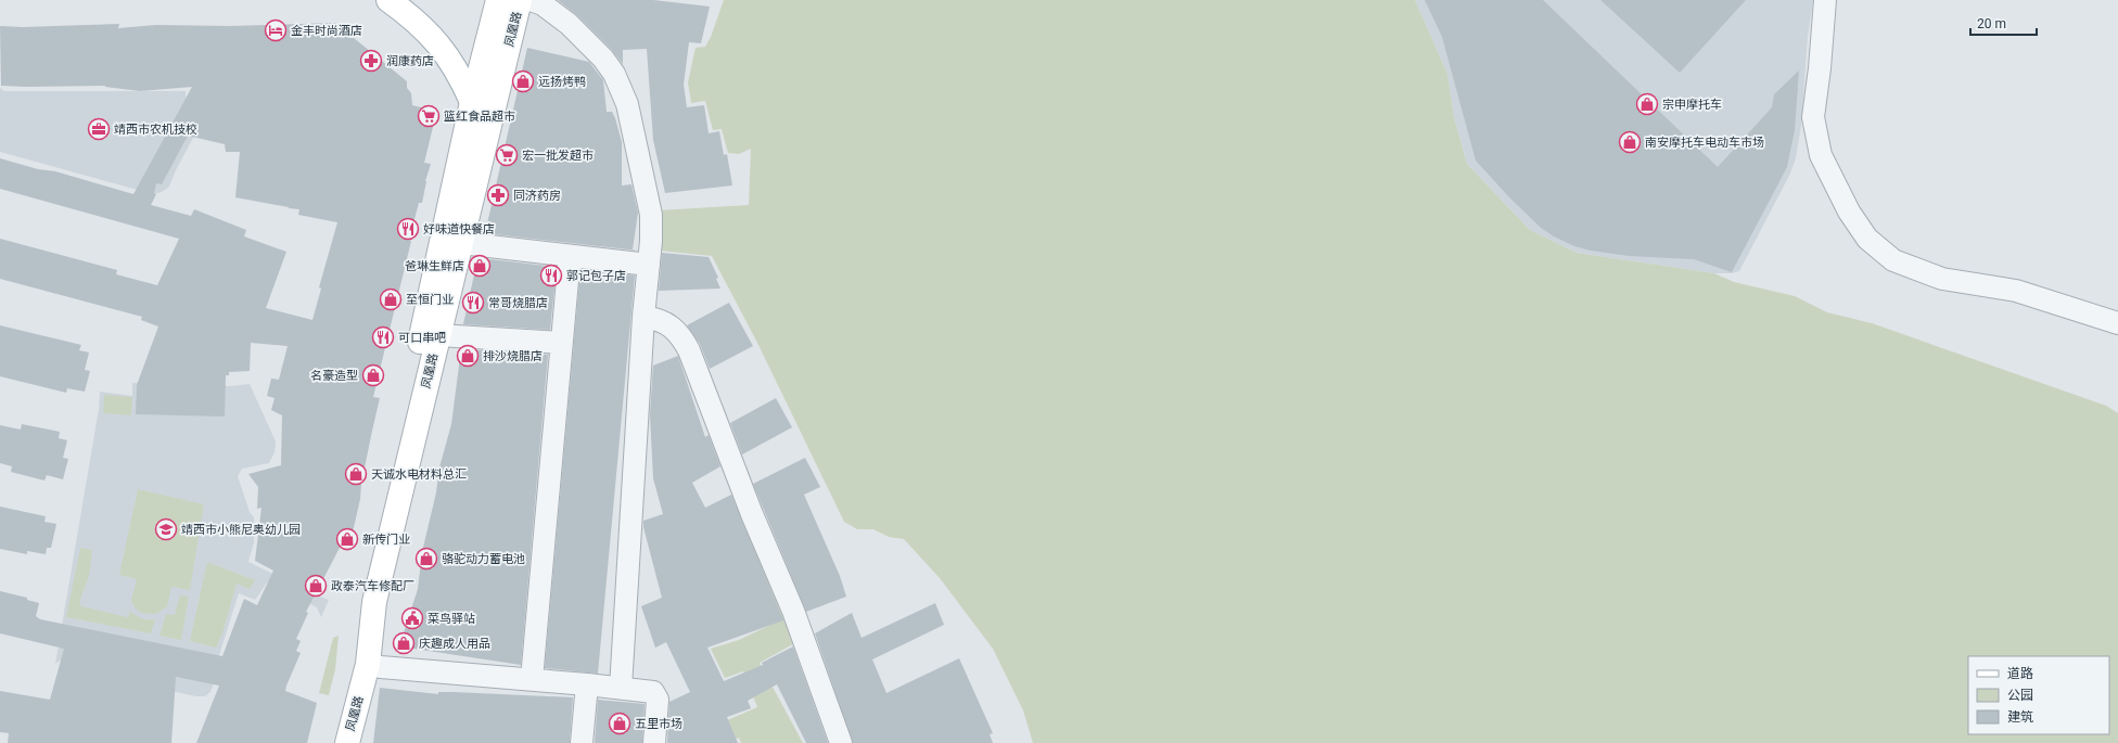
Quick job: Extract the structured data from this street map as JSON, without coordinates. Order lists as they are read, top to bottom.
{
  "streets": {
    "main road": ["凤凰路"]
  },
  "places": {
    "hotel": ["金丰时尚酒店"],
    "pharmacy": ["润康药店", "同济药房"],
    "shop": [
      "远扬烤鸭",
      "宗申摩托车",
      "南安摩托车电动车市场",
      "爸琳生鲜店",
      "至恒门业",
      "排沙烧腊店",
      "名豪造型",
      "天诚水电材料总汇",
      "新传门业",
      "骆驼动力蓄电池",
      "政泰汽车修配厂",
      "庆趣成人用品",
      "五里市场"
    ],
    "supermarket": ["篮红食品超市", "宏一批发超市"],
    "office": ["靖西市农机技校"],
    "restaurant": [
      "好味道快餐店",
      "郭记包子店",
      "常哥烧腊店",
      "可口串吧"
    ],
    "school or university": ["靖西市小熊尼奥幼儿园"],
    "public building": ["菜鸟驿站"]
  },
  "legend": ["道路", "公园", "建筑"],
  "scale_bar": "20 m"
}
